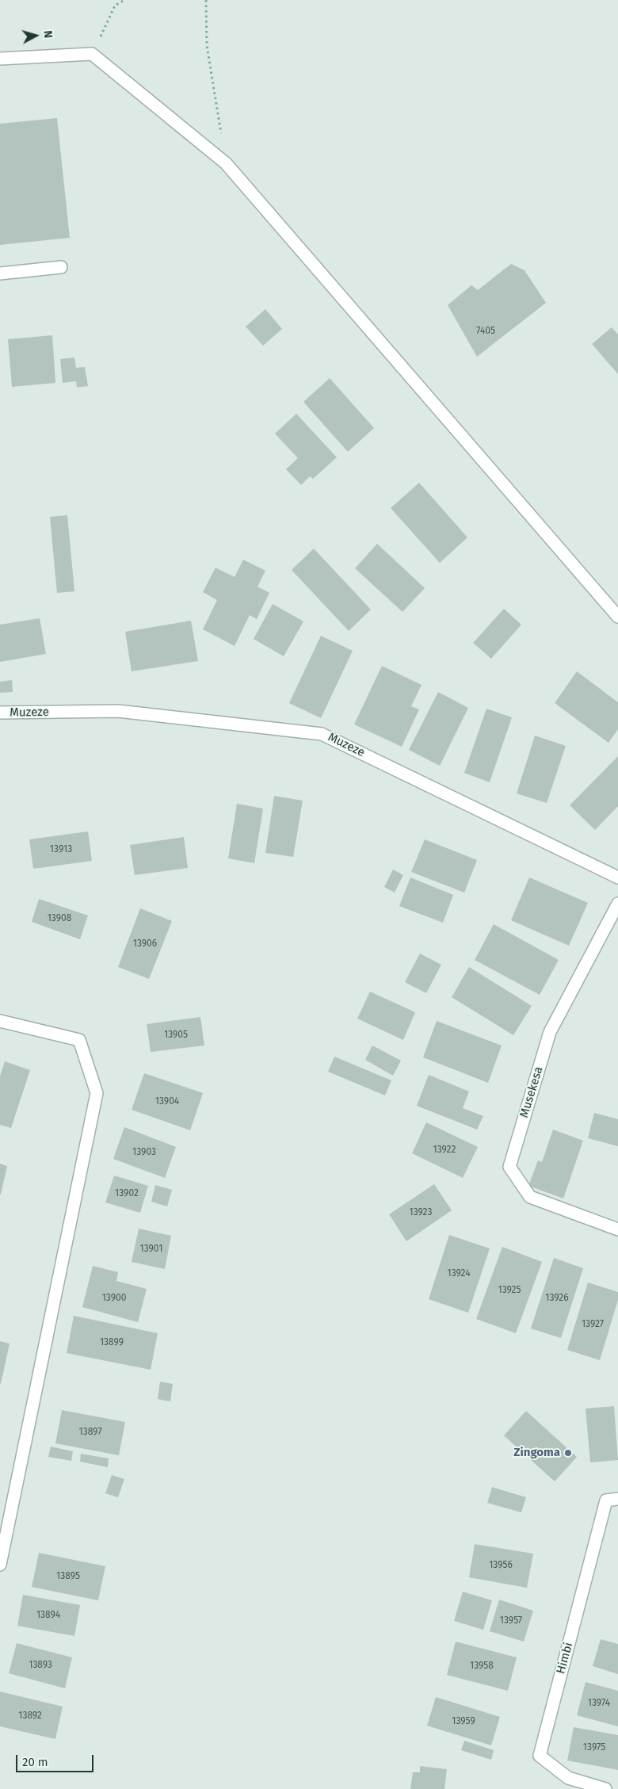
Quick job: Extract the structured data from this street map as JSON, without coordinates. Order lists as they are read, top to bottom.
{
  "streets": {
    "street": ["Muzeze", "Musekesa", "Himbi"]
  },
  "places": ["Zingoma"],
  "house_numbers": [
    "7405",
    "13913",
    "13908",
    "13906",
    "13905",
    "13904",
    "13922",
    "13903",
    "13902",
    "13923",
    "13901",
    "13924",
    "13925",
    "13900",
    "13926",
    "13927",
    "13899",
    "13897",
    "13956",
    "13895",
    "13894",
    "13957",
    "13893",
    "13958",
    "13974",
    "13892",
    "13959",
    "13975"
  ],
  "scale_bar": "20 m",
  "north": "right"
}
